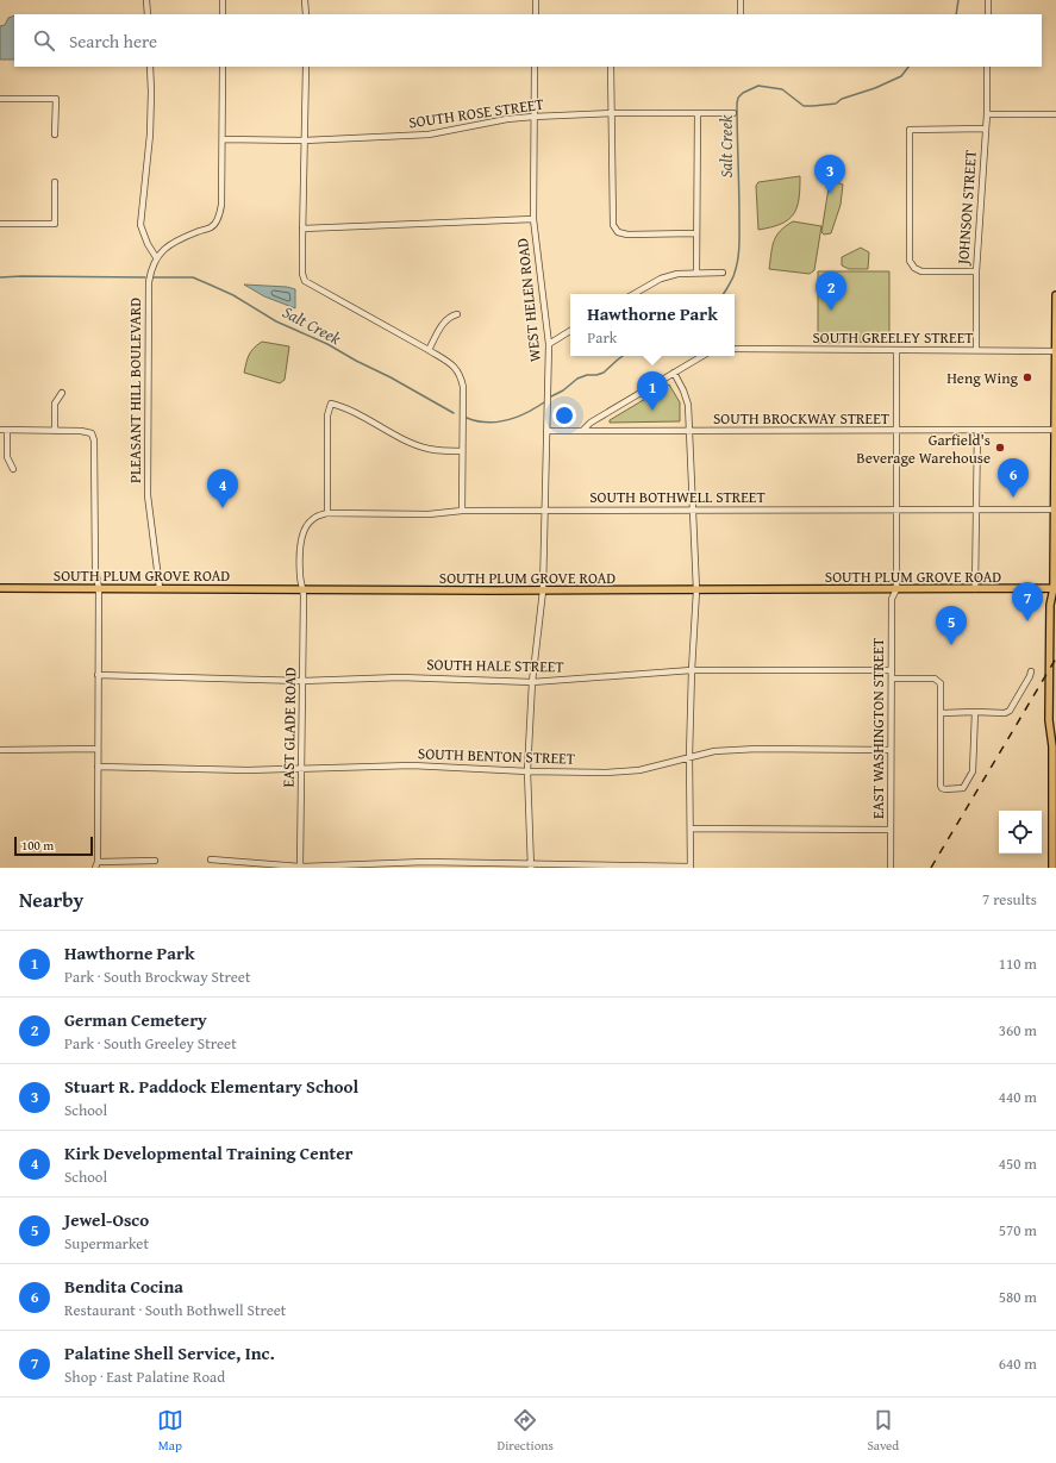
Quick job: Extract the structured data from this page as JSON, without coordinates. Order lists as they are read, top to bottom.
{
  "streets": {
    "main road": ["SOUTH PLUM GROVE ROAD"],
    "street": [
      "SOUTH ROSE STREET",
      "JOHNSON STREET",
      "WEST HELEN ROAD",
      "SOUTH GREELEY STREET",
      "PLEASANT HILL BOULEVARD",
      "SOUTH BROCKWAY STREET",
      "SOUTH BOTHWELL STREET",
      "SOUTH HALE STREET",
      "EAST GLADE ROAD",
      "EAST WASHINGTON STREET",
      "SOUTH BENTON STREET"
    ]
  },
  "crossings": [
    ["SOUTH ROSE STREET", "WEST HELEN ROAD"],
    ["JOHNSON STREET", "SOUTH GREELEY STREET"],
    ["WEST HELEN ROAD", "SOUTH BROCKWAY STREET"],
    ["WEST HELEN ROAD", "SOUTH BOTHWELL STREET"],
    ["WEST HELEN ROAD", "SOUTH PLUM GROVE ROAD"],
    ["WEST HELEN ROAD", "SOUTH HALE STREET"],
    ["WEST HELEN ROAD", "SOUTH BENTON STREET"],
    ["SOUTH GREELEY STREET", "EAST WASHINGTON STREET"],
    ["PLEASANT HILL BOULEVARD", "SOUTH PLUM GROVE ROAD"],
    ["SOUTH BROCKWAY STREET", "EAST WASHINGTON STREET"],
    ["SOUTH BOTHWELL STREET", "EAST GLADE ROAD"],
    ["SOUTH BOTHWELL STREET", "EAST WASHINGTON STREET"],
    ["SOUTH PLUM GROVE ROAD", "EAST GLADE ROAD"],
    ["SOUTH PLUM GROVE ROAD", "EAST WASHINGTON STREET"],
    ["SOUTH HALE STREET", "EAST GLADE ROAD"],
    ["SOUTH HALE STREET", "EAST WASHINGTON STREET"],
    ["EAST GLADE ROAD", "SOUTH BENTON STREET"],
    ["EAST WASHINGTON STREET", "SOUTH BENTON STREET"]
  ],
  "water": ["Salt Creek"],
  "places": ["Heng Wing", "Garfield's Beverage Warehouse"],
  "scale_bar": "100 m",
  "page": {
    "search": "Search here",
    "pins": [
      "3",
      "2",
      "1",
      "6",
      "4",
      "7",
      "5"
    ],
    "popup": ["Hawthorne Park", "Park"],
    "scale": "100 m",
    "heading": ["Nearby", "7 results"],
    "list": [
      {
        "mark": "1",
        "name": "Hawthorne Park",
        "note": "Park · South Brockway Street",
        "value": "110 m"
      },
      {
        "mark": "2",
        "name": "German Cemetery",
        "note": "Park · South Greeley Street",
        "value": "360 m"
      },
      {
        "mark": "3",
        "name": "Stuart R. Paddock Elementary School",
        "note": "School",
        "value": "440 m"
      },
      {
        "mark": "4",
        "name": "Kirk Developmental Training Center",
        "note": "School",
        "value": "450 m"
      },
      {
        "mark": "5",
        "name": "Jewel-Osco",
        "note": "Supermarket",
        "value": "570 m"
      },
      {
        "mark": "6",
        "name": "Bendita Cocina",
        "note": "Restaurant · South Bothwell Street",
        "value": "580 m"
      },
      {
        "mark": "7",
        "name": "Palatine Shell Service, Inc.",
        "note": "Shop · East Palatine Road",
        "value": "640 m"
      }
    ],
    "nav": ["Map", "Directions", "Saved"]
  }
}
